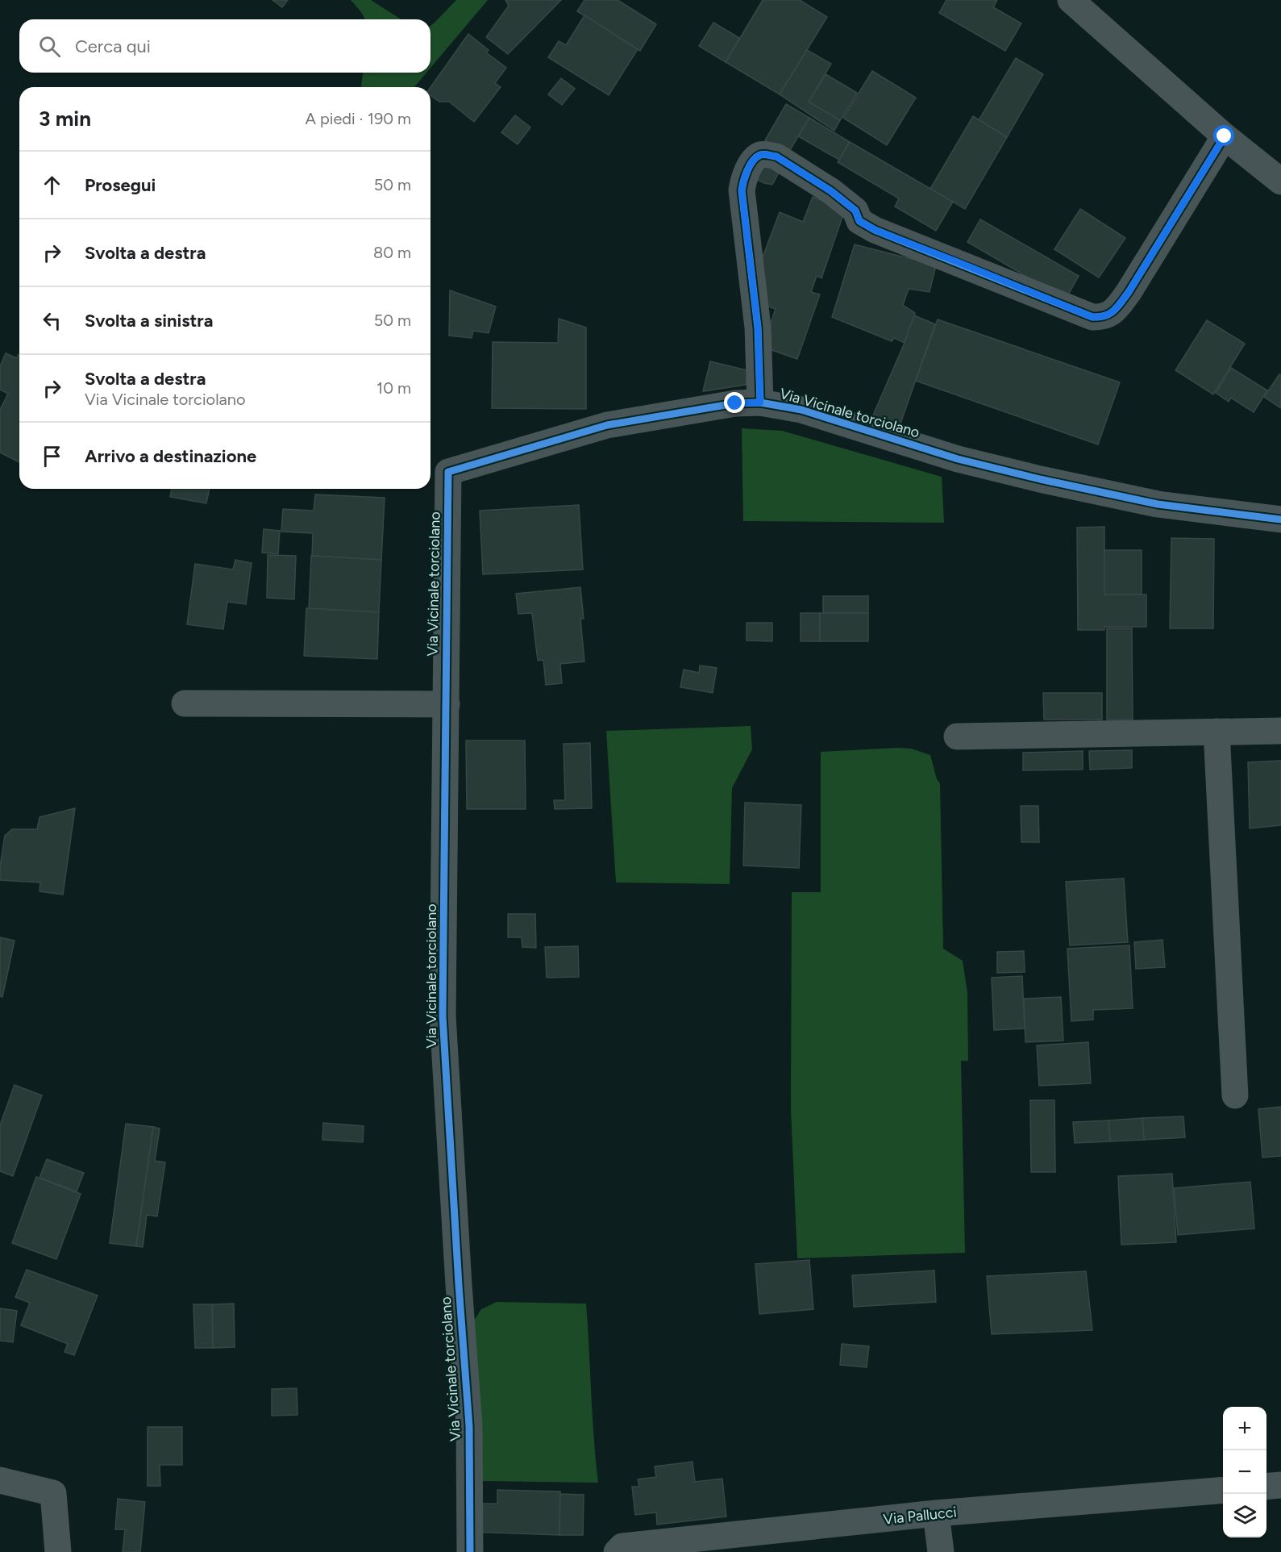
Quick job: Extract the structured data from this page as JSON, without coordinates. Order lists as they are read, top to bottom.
{
  "streets": {
    "street": ["Via Vicinale torciolano", "Via Pallucci"]
  },
  "page": {
    "search": "Cerca qui",
    "heading": ["3 min", "A piedi · 190 m"],
    "list": [
      ["Prosegui", "50 m"],
      ["Svolta a destra", "80 m"],
      ["Svolta a sinistra", "50 m"],
      ["Svolta a destra", "Via Vicinale torciolano", "10 m"],
      "Arrivo a destinazione"
    ],
    "map_buttons": ["+", "−"]
  }
}
